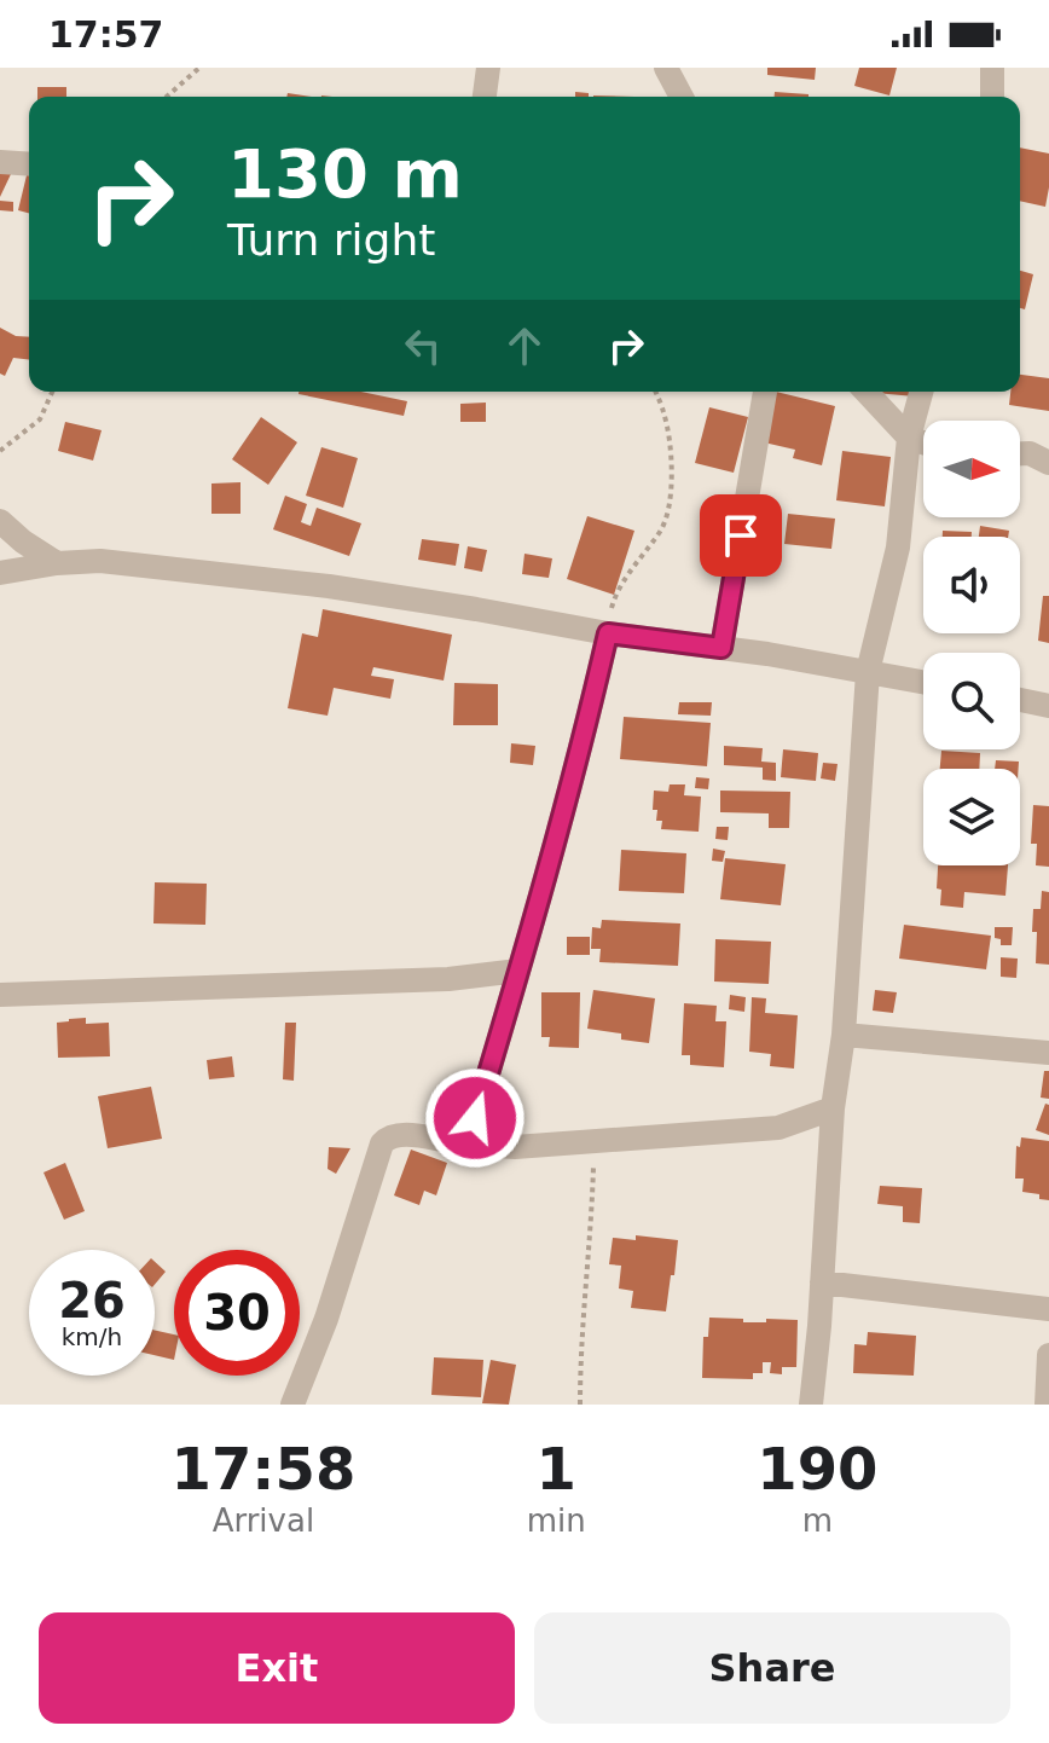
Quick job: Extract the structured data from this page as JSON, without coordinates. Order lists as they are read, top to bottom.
{
  "north": "right",
  "page": {
    "status": "17:57",
    "turn": ["130 m", "Turn right"],
    "speed": "26 km/h",
    "limit": "30",
    "eta": [
      "17:58",
      "Arrival",
      "1",
      "min",
      "190",
      "m"
    ],
    "buttons": ["Exit", "Share"]
  }
}
